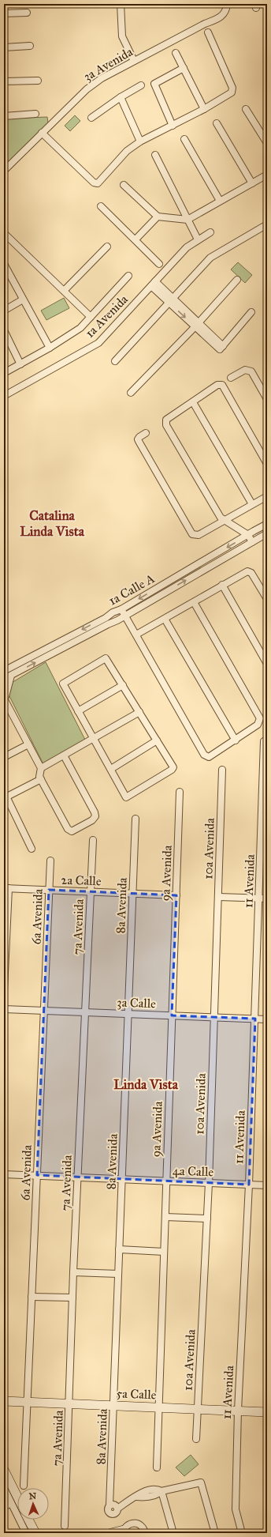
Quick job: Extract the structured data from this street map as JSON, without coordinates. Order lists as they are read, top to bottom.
{
  "streets": {
    "street": [
      "3a Avenida",
      "1a Avenida",
      "1a Calle A",
      "10a Avenida",
      "9a Avenida",
      "2a Calle",
      "11 Avenida",
      "8a Avenida",
      "6a Avenida",
      "7a Avenida",
      "3a Calle",
      "4a Calle",
      "5a Calle"
    ]
  },
  "crossings": [
    ["10a Avenida", "3a Calle"],
    ["10a Avenida", "4a Calle"],
    ["10a Avenida", "5a Calle"],
    ["9a Avenida", "2a Calle"],
    ["9a Avenida", "3a Calle"],
    ["9a Avenida", "4a Calle"],
    ["9a Avenida", "5a Calle"],
    ["2a Calle", "8a Avenida"],
    ["2a Calle", "6a Avenida"],
    ["2a Calle", "7a Avenida"],
    ["11 Avenida", "3a Calle"],
    ["11 Avenida", "4a Calle"],
    ["11 Avenida", "5a Calle"],
    ["8a Avenida", "3a Calle"],
    ["8a Avenida", "4a Calle"],
    ["8a Avenida", "5a Calle"],
    ["6a Avenida", "3a Calle"],
    ["6a Avenida", "4a Calle"],
    ["6a Avenida", "5a Calle"],
    ["7a Avenida", "3a Calle"],
    ["7a Avenida", "4a Calle"],
    ["7a Avenida", "5a Calle"]
  ],
  "districts": ["Catalina Linda Vista", "Linda Vista"],
  "north": "top"
}
